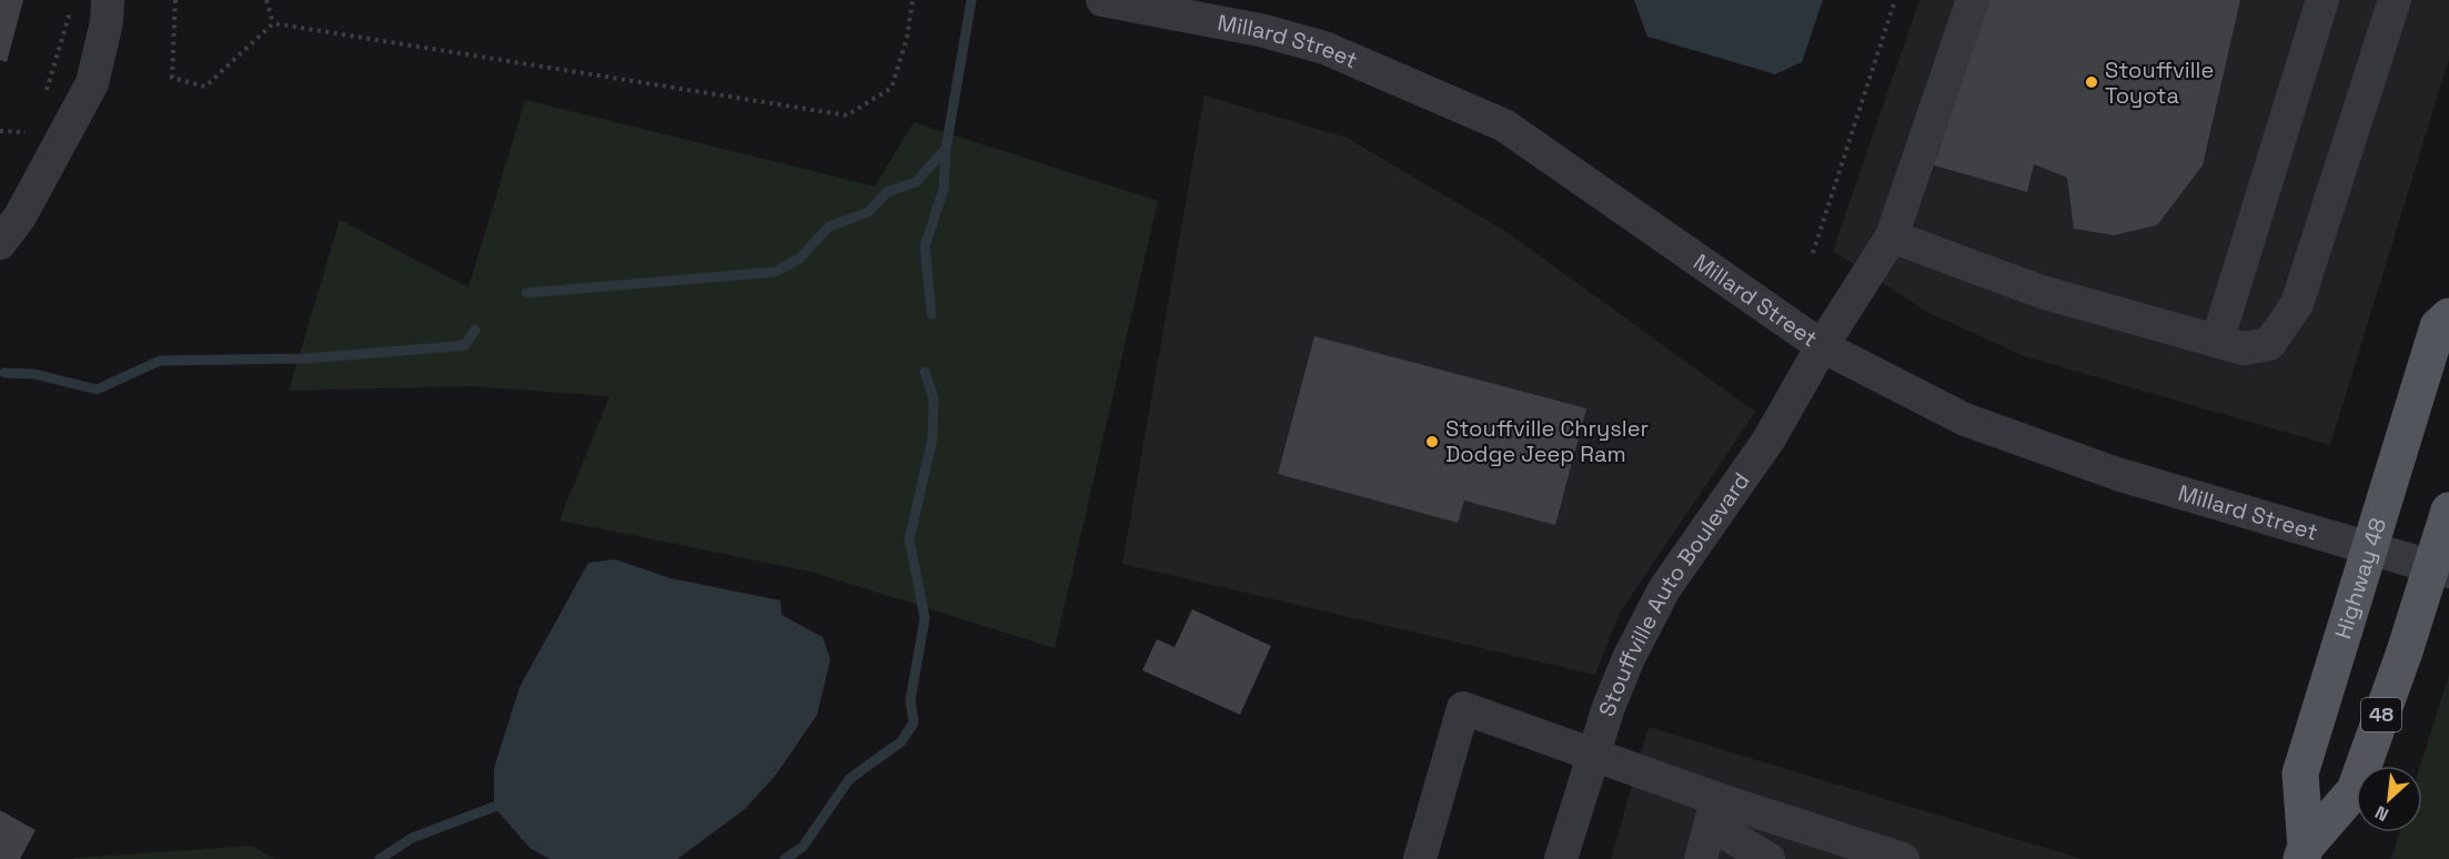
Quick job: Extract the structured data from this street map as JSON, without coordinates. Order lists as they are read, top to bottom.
{
  "streets": {
    "main road": ["Highway 48", "48"],
    "street": ["Millard Street", "Stouffville Auto Boulevard"]
  },
  "crossings": [
    ["Millard Street", "Highway 48"],
    ["Millard Street", "Stouffville Auto Boulevard"]
  ],
  "places": ["Stouffville Toyota", "Stouffville Chrysler Dodge Jeep Ram"],
  "north": "bottom left"
}
